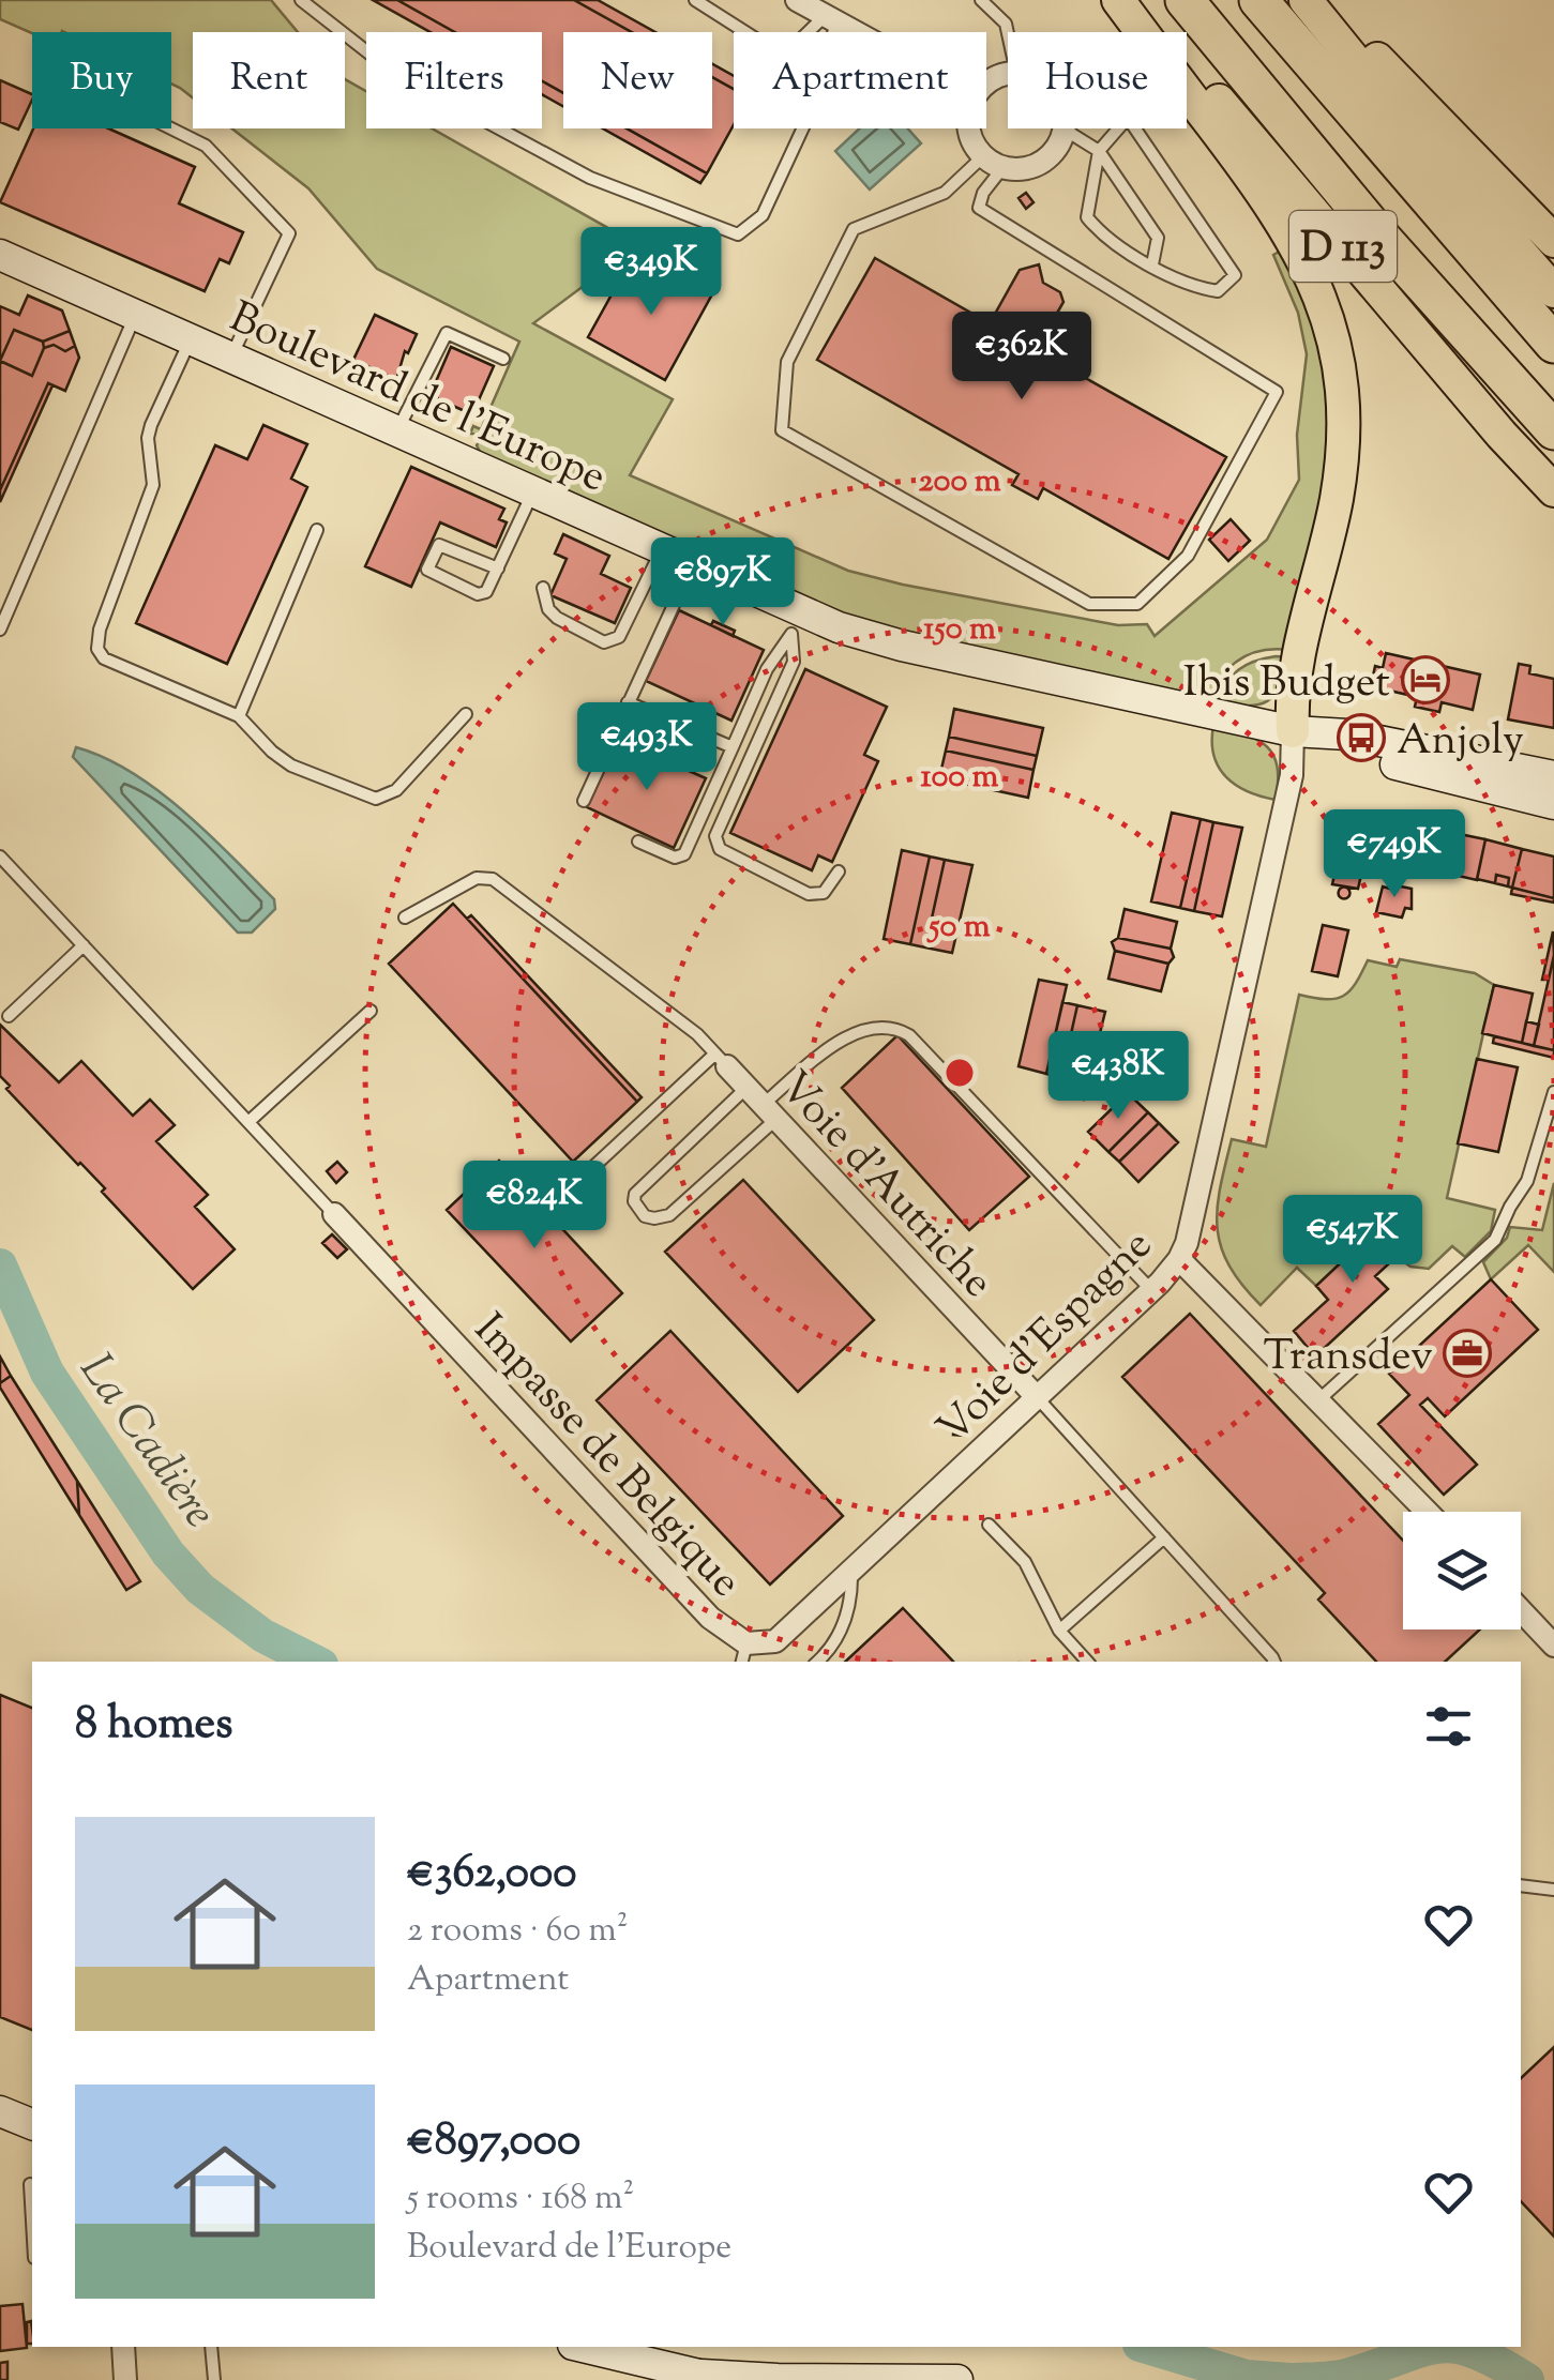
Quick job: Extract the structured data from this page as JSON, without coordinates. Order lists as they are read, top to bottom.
{
  "streets": {
    "main road": ["D 113"],
    "street": [
      "Boulevard de l'Europe",
      "Voie d'Autriche",
      "Voie d'Espagne",
      "Impasse de Belgique"
    ]
  },
  "crossings": [
    ["Boulevard de l'Europe", "Voie d'Espagne"],
    ["Voie d'Autriche", "Voie d'Espagne"],
    ["Voie d'Espagne", "Impasse de Belgique"]
  ],
  "water": ["La Cadière"],
  "places": {
    "hotel": ["Ibis Budget"],
    "bus stop": ["Anjoly"],
    "office": ["Transdev"]
  },
  "page": {
    "chip": [
      "Buy",
      "Rent",
      "Filters",
      "New",
      "Apartment",
      "House"
    ],
    "price": [
      "€349K",
      "€362K",
      "€897K",
      "€493K",
      "€749K",
      "€438K",
      "€824K",
      "€547K"
    ],
    "heading": "8 homes",
    "list": [
      {
        "name": "€362,000",
        "note": "2 rooms · 60 m² · Apartment"
      },
      {
        "name": "€897,000",
        "note": "5 rooms · 168 m² · Boulevard de l'Europe"
      }
    ]
  },
  "rings": [
    "200 m",
    "150 m",
    "100 m",
    "50 m"
  ]
}
